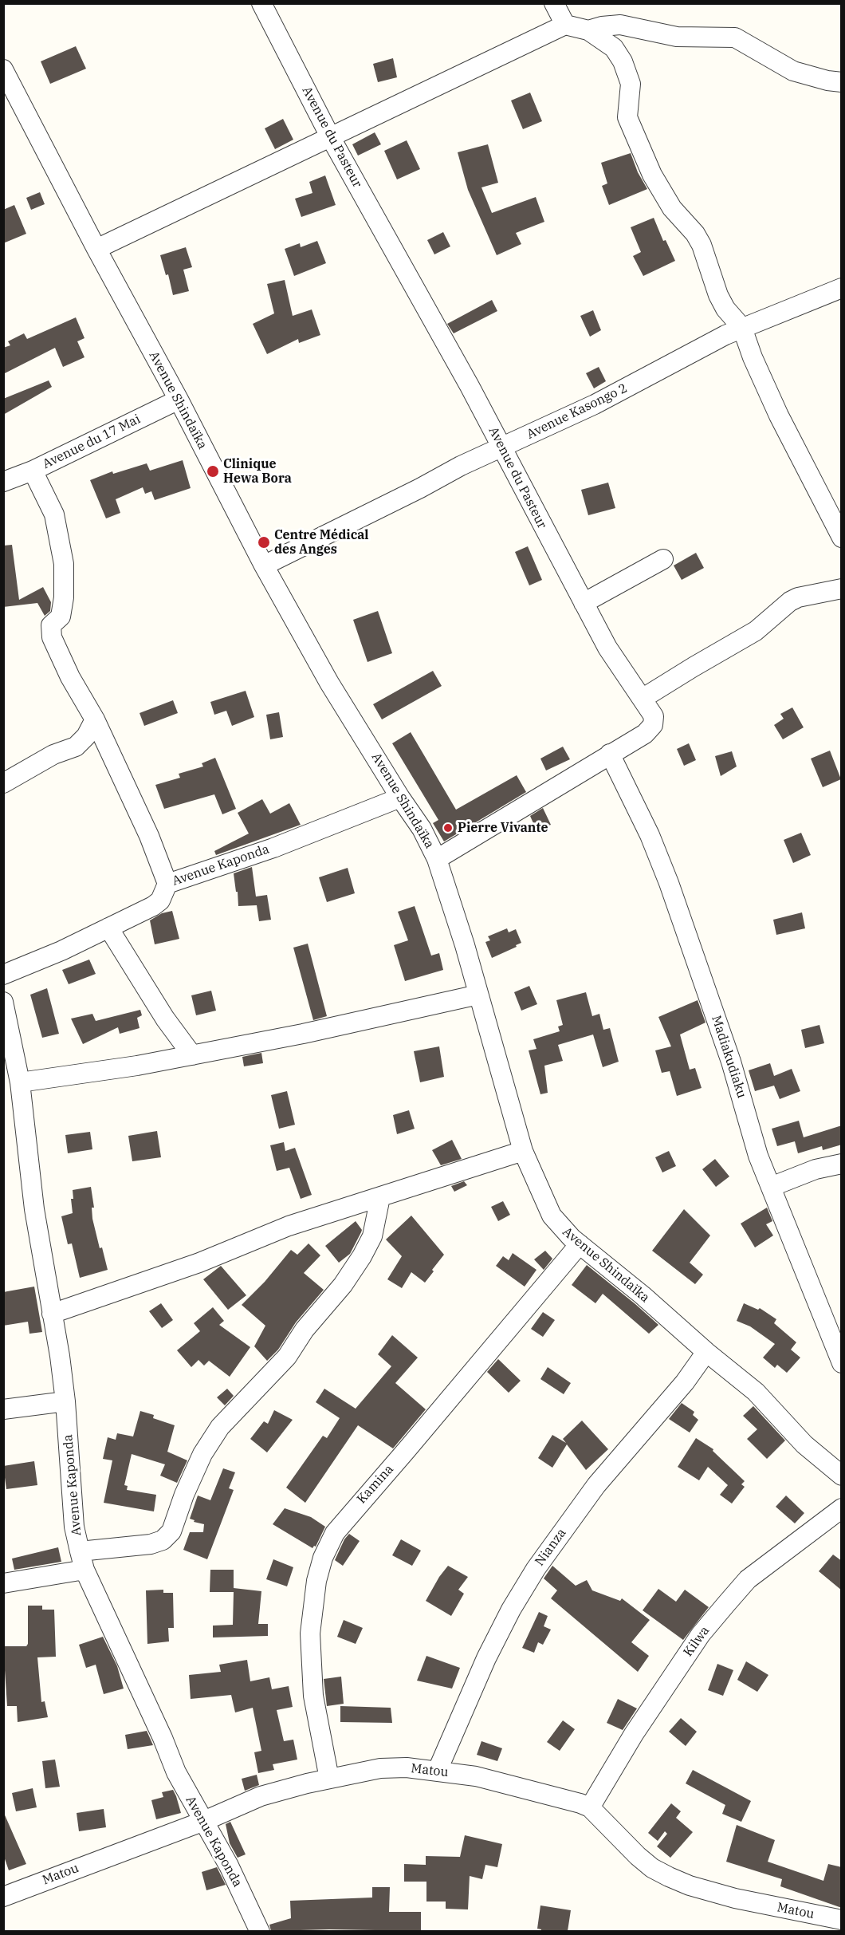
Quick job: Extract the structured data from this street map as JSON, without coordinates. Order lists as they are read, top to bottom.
{
  "streets": {
    "street": [
      "Avenue du Pasteur",
      "Avenue Shindaïka",
      "Avenue Kasongo 2",
      "Avenue du 17 Mai",
      "Avenue Kaponda",
      "Madiakudiaku",
      "Kamina",
      "Nianza",
      "Kilwa",
      "Matou"
    ]
  },
  "crossings": [
    ["Avenue du Pasteur", "Avenue Shindaïka"],
    ["Avenue du Pasteur", "Avenue Kasongo 2"],
    ["Avenue du Pasteur", "Madiakudiaku"],
    ["Avenue Shindaïka", "Avenue Kasongo 2"],
    ["Avenue Shindaïka", "Avenue du 17 Mai"],
    ["Avenue Shindaïka", "Avenue Kaponda"],
    ["Avenue Shindaïka", "Kamina"],
    ["Avenue Shindaïka", "Nianza"],
    ["Avenue Kaponda", "Matou"],
    ["Kamina", "Matou"],
    ["Nianza", "Matou"],
    ["Kilwa", "Matou"]
  ],
  "places": ["Clinique Hewa Bora", "Centre Médical des Anges", "Pierre Vivante"]
}
